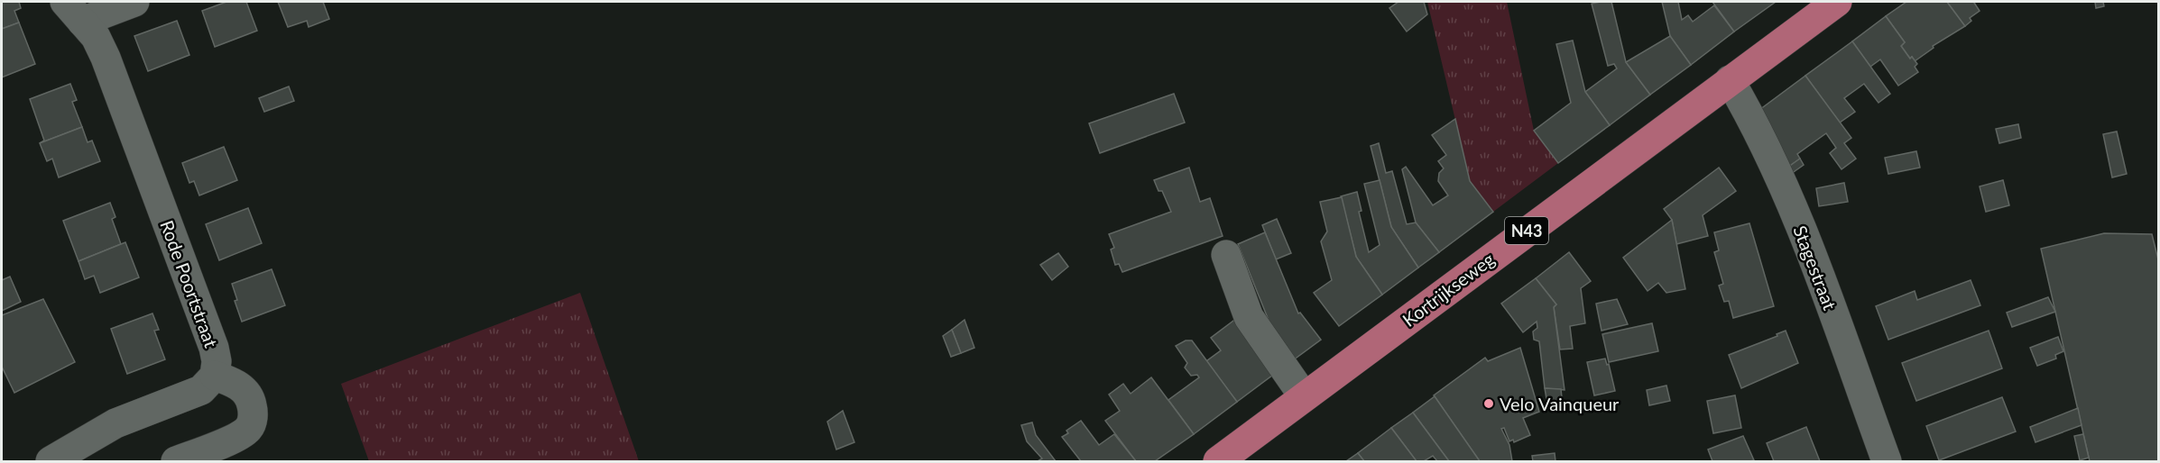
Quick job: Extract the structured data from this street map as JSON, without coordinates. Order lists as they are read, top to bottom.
{
  "streets": {
    "main road": ["N43", "Kortrijkseweg"],
    "street": ["Stagestraat", "Rode Poortstraat"]
  },
  "crossings": [
    ["Stagestraat", "Kortrijkseweg"]
  ],
  "places": ["Velo Vainqueur"]
}
